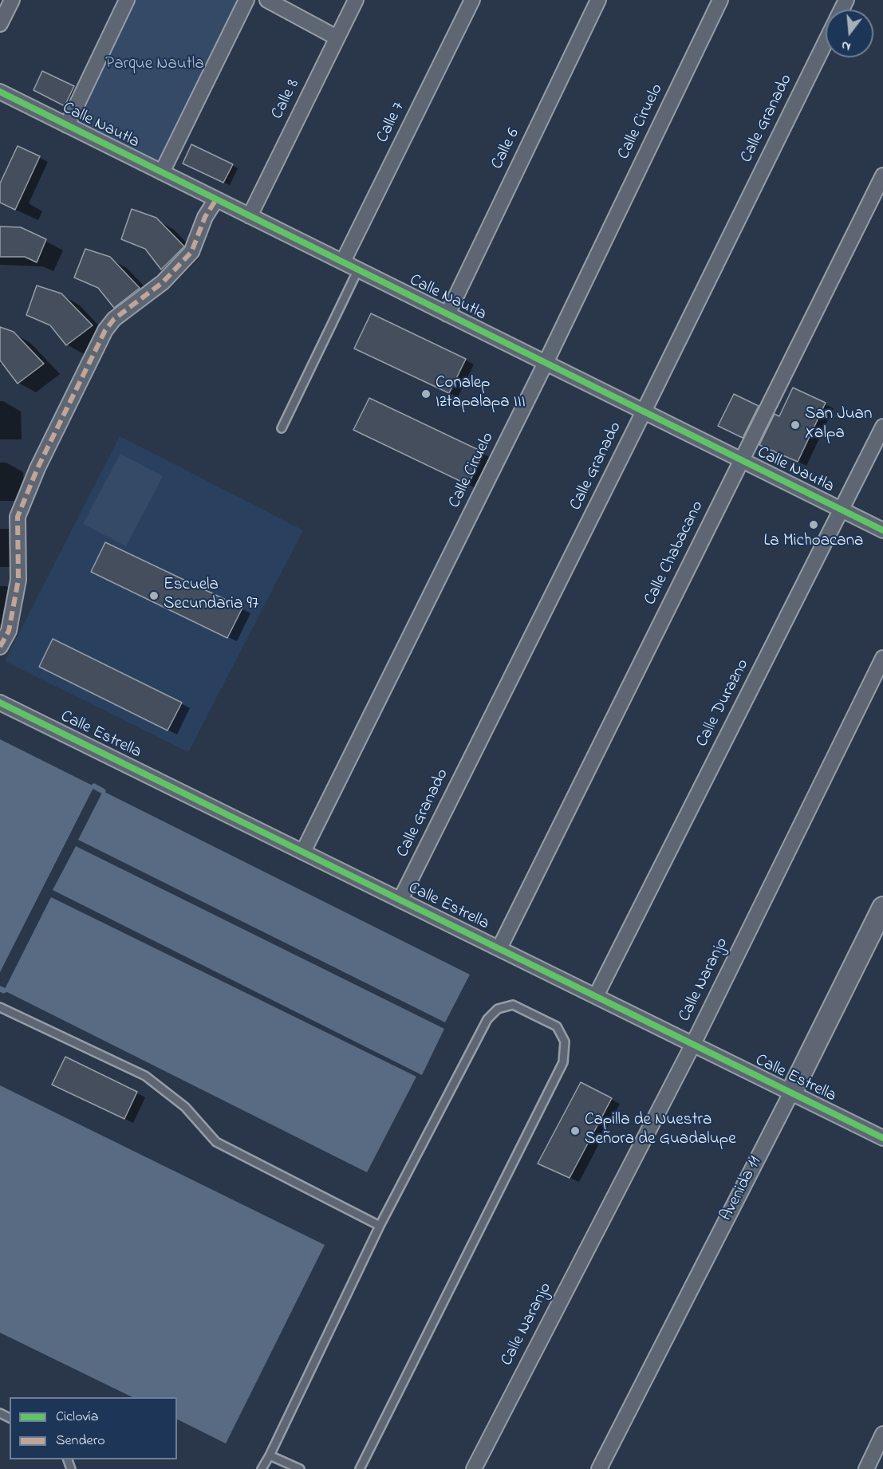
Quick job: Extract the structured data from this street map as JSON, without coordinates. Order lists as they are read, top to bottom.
{
  "streets": {
    "street": [
      "Calle 8",
      "Calle Granado",
      "Calle Ciruelo",
      "Calle 7",
      "Calle Nautla",
      "Calle 6",
      "Calle Chabacano",
      "Calle Durazno",
      "Calle Estrella",
      "Calle Naranjo",
      "Avenida 11"
    ]
  },
  "crossings": [
    ["Calle 8", "Calle Nautla"],
    ["Calle Granado", "Calle Nautla"],
    ["Calle Granado", "Calle Estrella"],
    ["Calle Ciruelo", "Calle Nautla"],
    ["Calle Ciruelo", "Calle Estrella"],
    ["Calle 7", "Calle Nautla"],
    ["Calle Nautla", "Calle 6"],
    ["Calle Nautla", "Calle Chabacano"],
    ["Calle Nautla", "Calle Durazno"],
    ["Calle Chabacano", "Calle Estrella"],
    ["Calle Durazno", "Calle Estrella"],
    ["Calle Estrella", "Calle Naranjo"],
    ["Calle Estrella", "Avenida 11"]
  ],
  "parks": ["Parque Nautla"],
  "places": [
    "Conalep Iztapalapa III",
    "San Juan Xalpa",
    "La Michoacana",
    "Escuela Secundaria 97",
    "Capilla de Nuestra Señora de Guadalupe"
  ],
  "legend": ["Ciclovía", "Sendero"],
  "north": "bottom"
}
